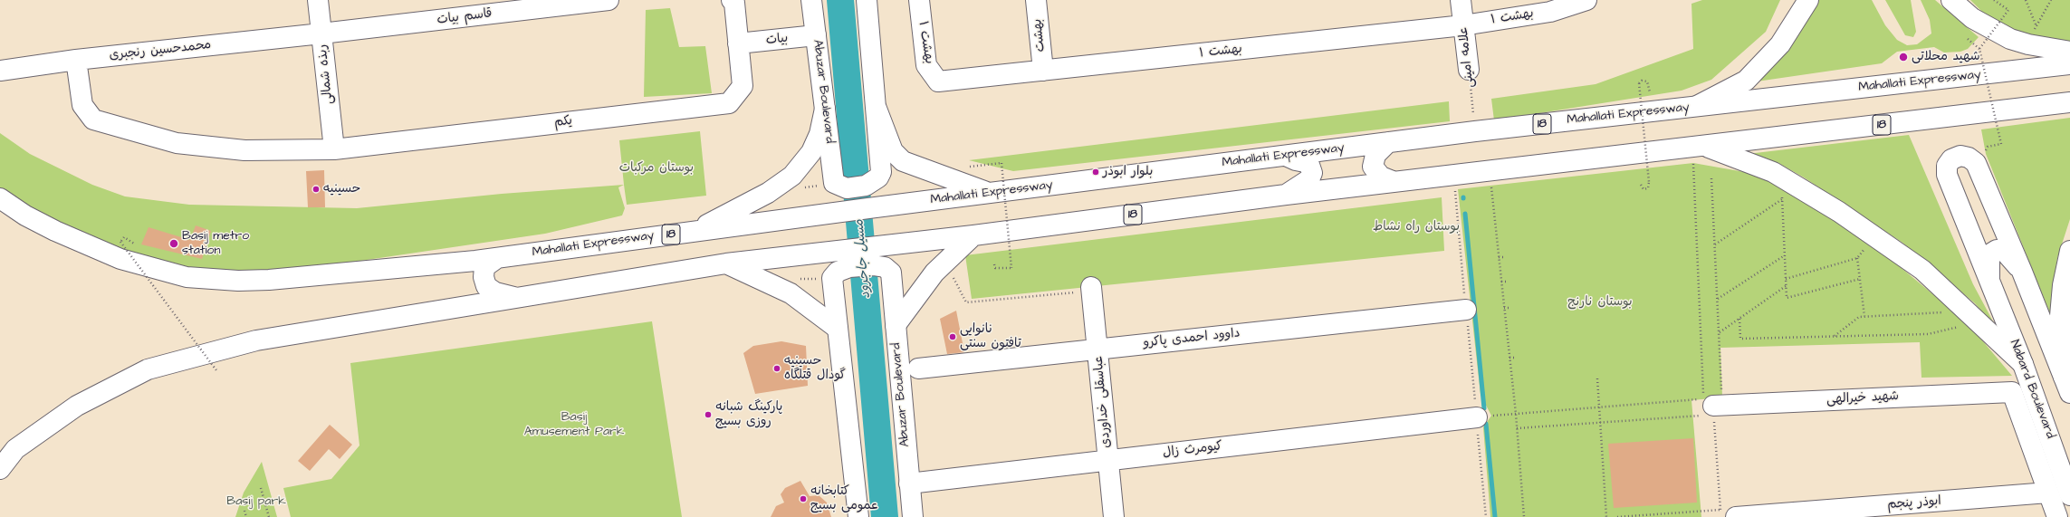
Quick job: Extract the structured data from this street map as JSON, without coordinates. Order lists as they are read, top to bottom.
{
  "streets": {
    "main road": [
      "قاسم بیات",
      "بهشت ۱",
      "بهشت",
      "بیات",
      "محمدحسین رنجبری",
      "علامه امینی",
      "ربذه شمالی",
      "Mahallati Expressway",
      "Abuzar Boulevard",
      "یکم",
      "18",
      "داوود احمدی پاکرو",
      "Nabard Boulevard",
      "شهید خیرالهی",
      "عباسقلی خداوردی",
      "کیومرث زال",
      "ابوذر پنجم"
    ]
  },
  "crossings": [
    ["قاسم بیات", "محمدحسین رنجبری"],
    ["قاسم بیات", "ربذه شمالی"],
    ["بهشت ۱", "بهشت"],
    ["بهشت ۱", "علامه امینی"],
    ["بیات", "Abuzar Boulevard"],
    ["بیات", "یکم"],
    ["محمدحسین رنجبری", "ربذه شمالی"],
    ["محمدحسین رنجبری", "یکم"],
    ["ربذه شمالی", "یکم"],
    ["Abuzar Boulevard", "18"],
    ["Abuzar Boulevard", "کیومرث زال"],
    ["داوود احمدی پاکرو", "عباسقلی خداوردی"],
    ["شهید خیرالهی", "ابوذر پنجم"],
    ["عباسقلی خداوردی", "کیومرث زال"]
  ],
  "water": ["مسیل جاجرود"],
  "parks": [
    "بوستان مرکبات",
    "بوستان راه نشاط",
    "بوستان نارنج",
    "Basij Amusement Park",
    "Basij park"
  ],
  "places": [
    "شهید محلاتی",
    "بلوار ابوذر",
    "حسینیه",
    "Basij metro station",
    "نانوایی تافتون سنتی",
    "حسینیه گودال قتلگاه",
    "پارکینگ شبانه روزی بسیج",
    "کتابخانه عمومی بسیج"
  ]
}
